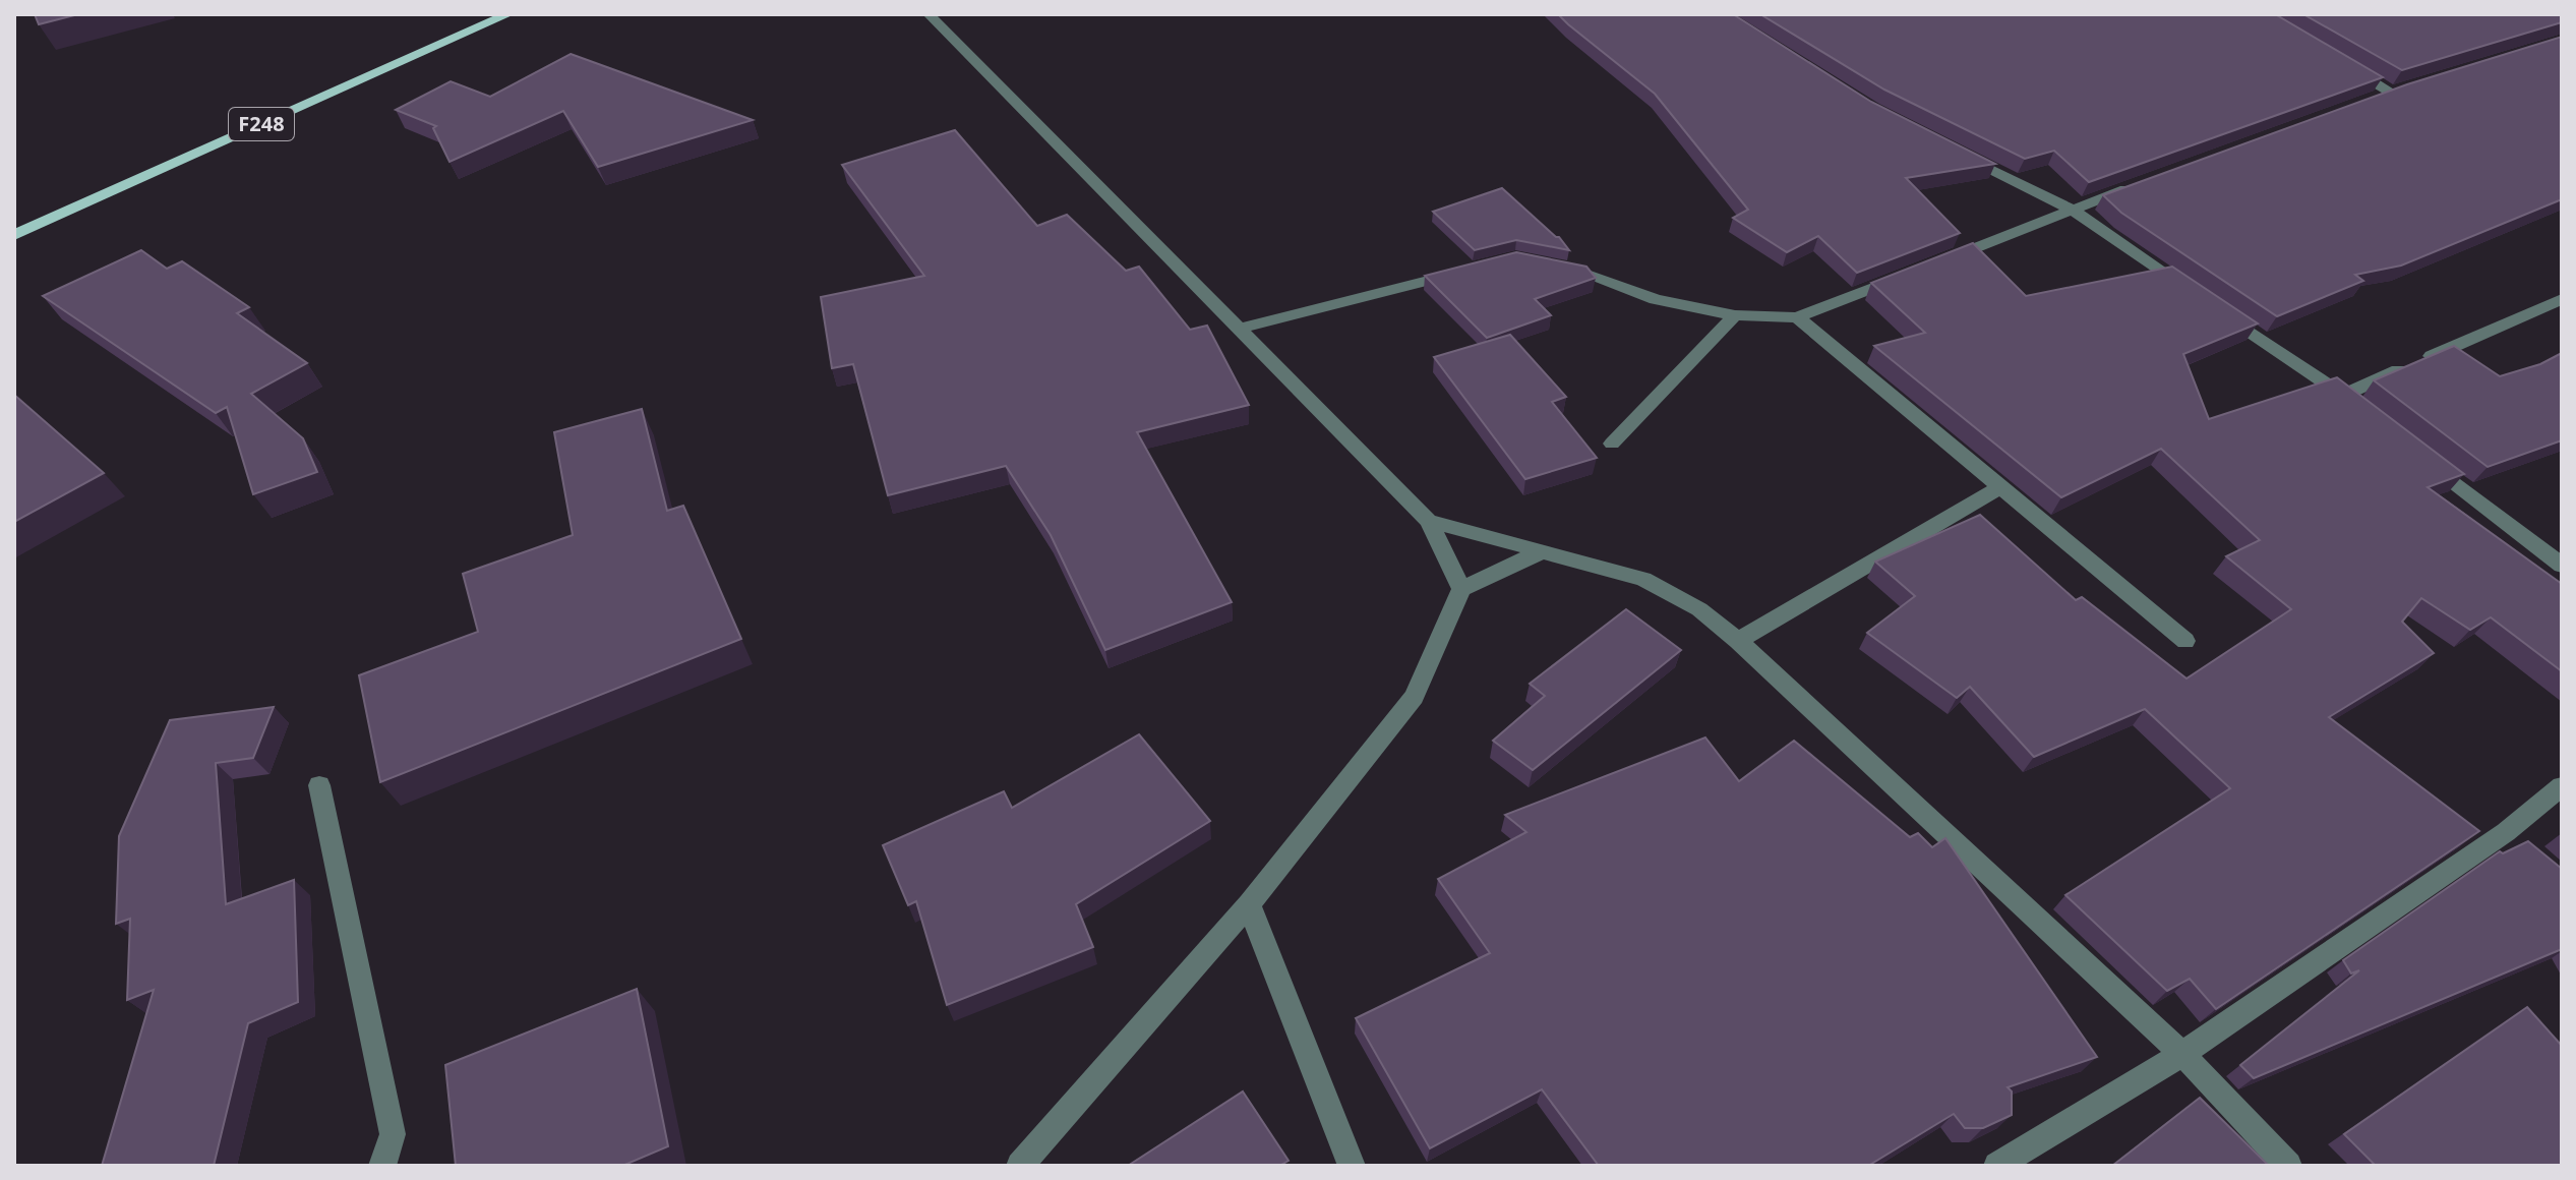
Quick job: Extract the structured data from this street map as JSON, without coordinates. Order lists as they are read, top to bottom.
{
  "streets": {
    "main road": ["F248"]
  }
}
